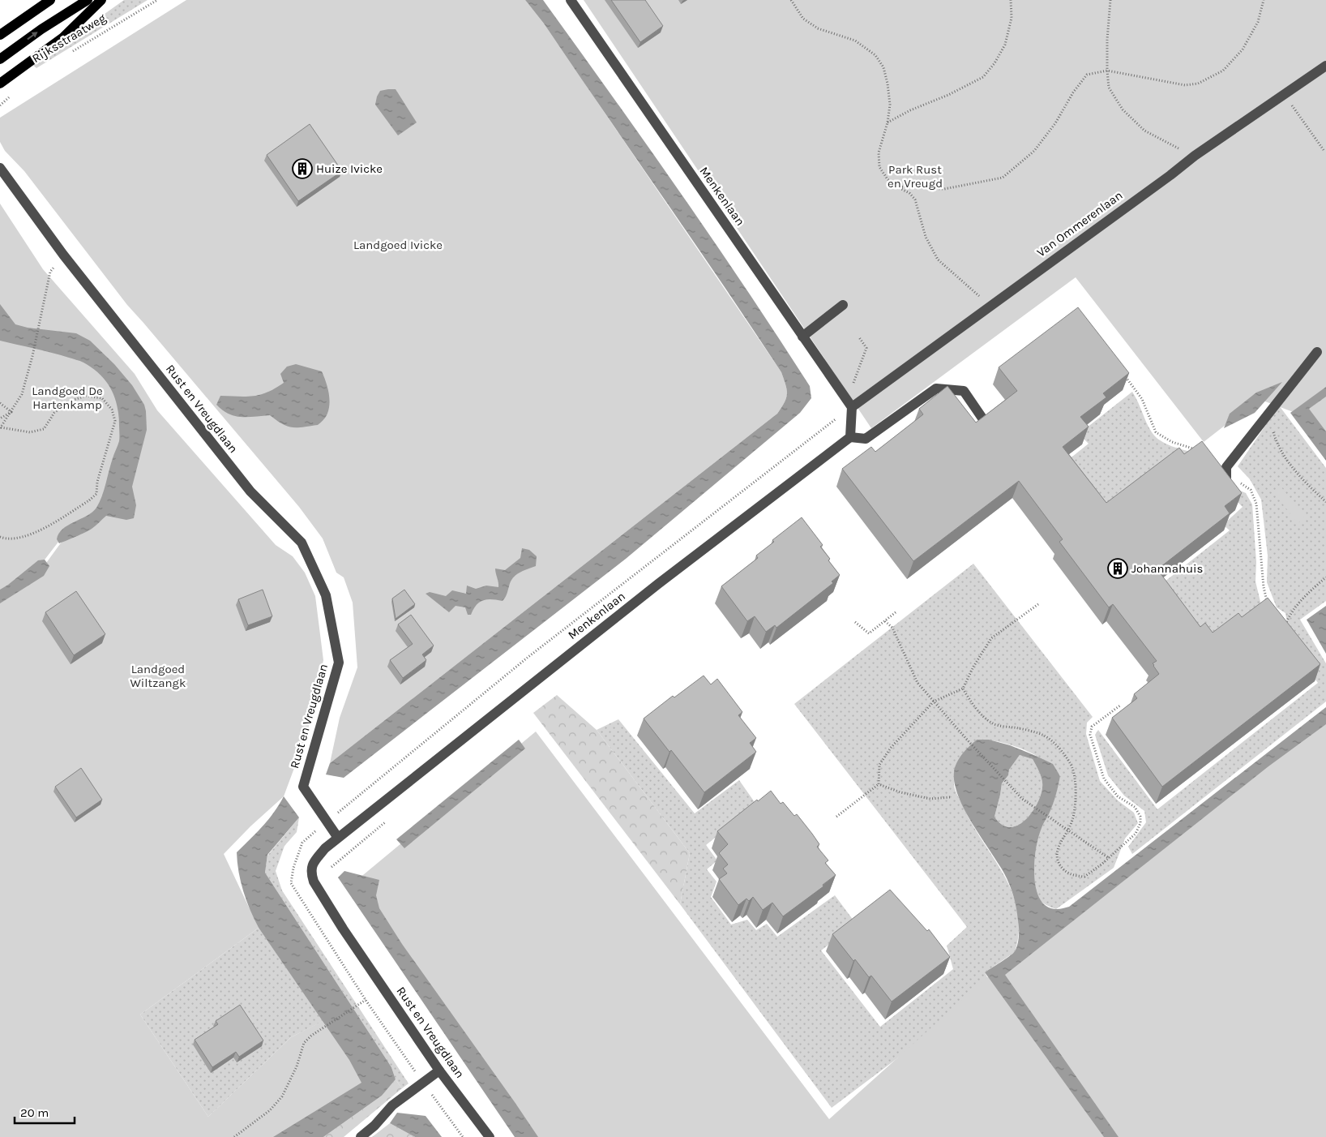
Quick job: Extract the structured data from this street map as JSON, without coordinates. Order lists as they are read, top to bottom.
{
  "streets": {
    "main road": ["Rijksstraatweg"],
    "street": ["Menkenlaan", "Van Ommerenlaan", "Rust en Vreugdlaan"]
  },
  "crossings": [
    ["Menkenlaan", "Van Ommerenlaan"],
    ["Menkenlaan", "Rust en Vreugdlaan"]
  ],
  "parks": [
    "Park Rust en Vreugd",
    "Landgoed Ivicke",
    "Landgoed De Hartenkamp",
    "Landgoed Wiltzangk"
  ],
  "places": {
    "building": ["Huize Ivicke", "Johannahuis"]
  },
  "scale_bar": "20 m"
}
